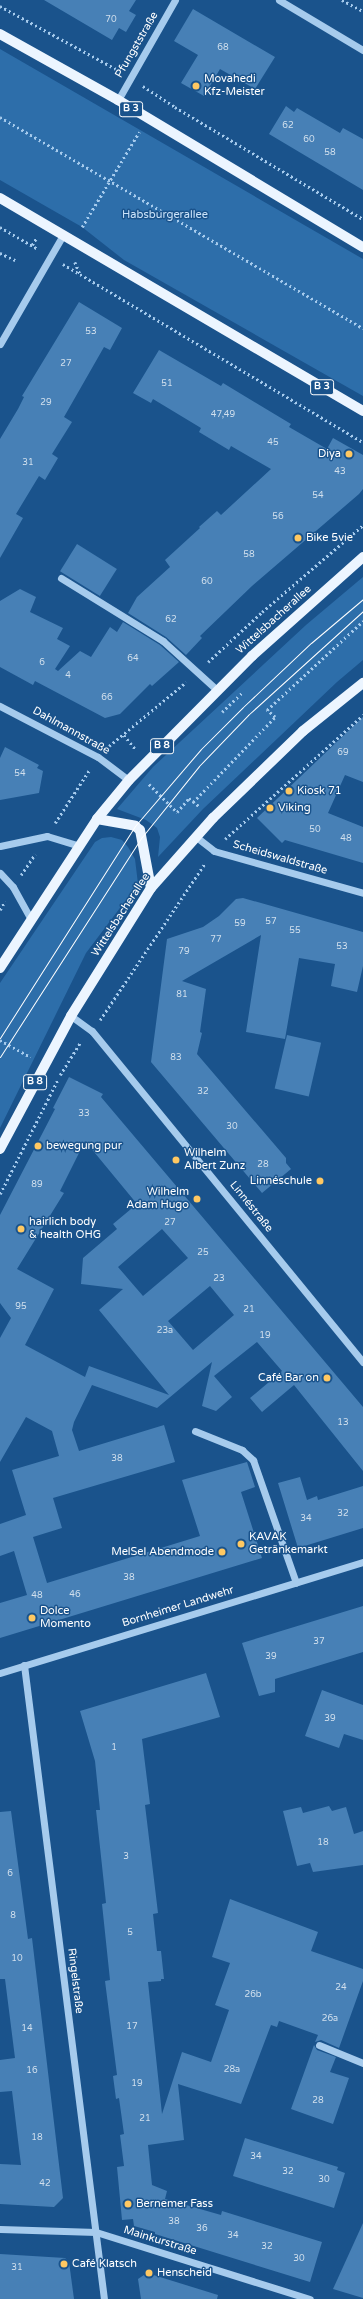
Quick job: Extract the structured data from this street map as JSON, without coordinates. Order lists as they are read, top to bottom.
{
  "streets": {
    "main road": ["B 3", "Wittelsbacherallee", "B 8"],
    "street": [
      "Pfungststraße",
      "Dahlmannstraße",
      "Scheidswaldstraße",
      "Linnéstraße",
      "Bornheimer Landwehr",
      "Ringelstraße",
      "Mainkurstraße"
    ]
  },
  "crossings": [
    ["Pfungststraße", "B 3"],
    ["Wittelsbacherallee", "Dahlmannstraße"],
    ["Wittelsbacherallee", "Scheidswaldstraße"],
    ["Wittelsbacherallee", "Linnéstraße"],
    ["Bornheimer Landwehr", "Ringelstraße"],
    ["Ringelstraße", "Mainkurstraße"]
  ],
  "parks": ["Habsburgerallee"],
  "places": [
    "Movahedi Kfz-Meister",
    "Diya",
    "Bike 5vie",
    "Kiosk 71",
    "Viking",
    "bewegung pur",
    "Wilhelm Albert Zunz",
    "Linnéschule",
    "Wilhelm Adam Hugo",
    "hairlich body & health OHG",
    "Café Bar on",
    "KAVAK Getränkemarkt",
    "MelSel Abendmode",
    "Dolce Momento",
    "Bernemer Fass",
    "Café Klatsch",
    "Henscheid"
  ],
  "house_numbers": [
    "70",
    "68",
    "62",
    "60",
    "58",
    "53",
    "27",
    "51",
    "29",
    "47,49",
    "45",
    "31",
    "43",
    "54",
    "56",
    "58",
    "60",
    "62",
    "64",
    "6",
    "4",
    "66",
    "69",
    "54",
    "50",
    "48",
    "57",
    "59",
    "55",
    "77",
    "53",
    "79",
    "81",
    "83",
    "32",
    "33",
    "30",
    "28",
    "89",
    "27",
    "25",
    "23",
    "95",
    "21",
    "23a",
    "19",
    "13",
    "38",
    "32",
    "34",
    "38",
    "46",
    "48",
    "37",
    "39",
    "39",
    "1",
    "18",
    "3",
    "6",
    "8",
    "5",
    "10",
    "24",
    "26b",
    "26a",
    "17",
    "14",
    "28a",
    "16",
    "19",
    "28",
    "21",
    "18",
    "34",
    "32",
    "30",
    "42",
    "38",
    "36",
    "34",
    "32",
    "30",
    "31"
  ]
}
